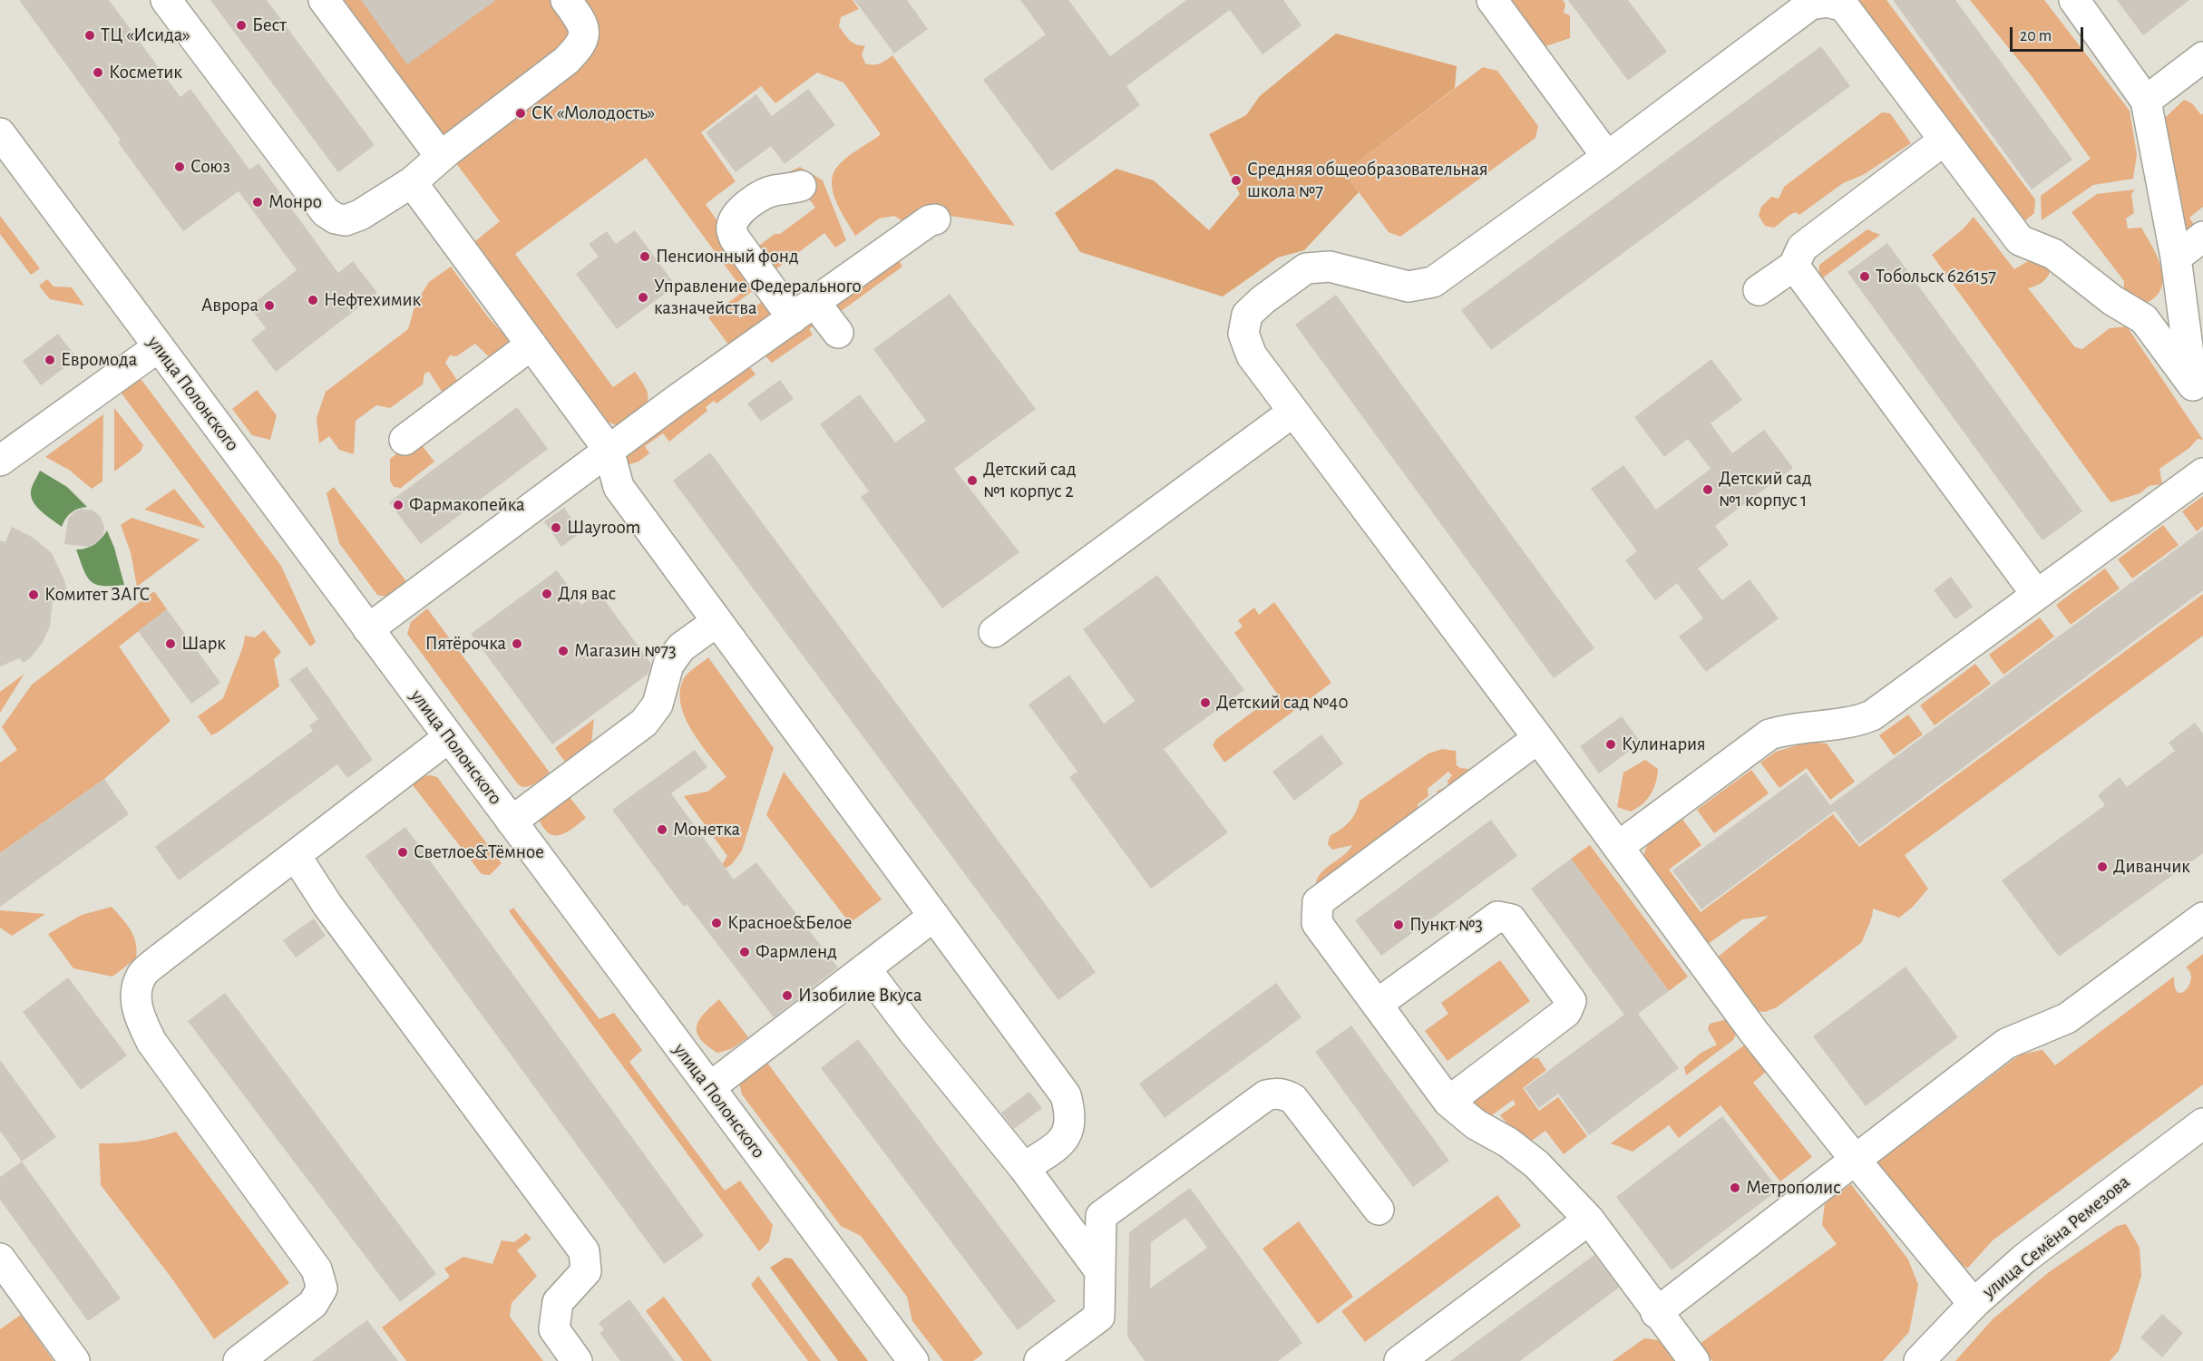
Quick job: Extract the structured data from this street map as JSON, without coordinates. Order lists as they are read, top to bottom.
{
  "streets": {
    "main road": ["улица Полонского", "улица Семёна Ремезова"]
  },
  "places": [
    "Бест",
    "ТЦ «Исида»",
    "Косметик",
    "СК «Молодость»",
    "Союз",
    "Средняя общеобразовательная школа №7",
    "Монро",
    "Пенсионный фонд",
    "Тобольск 626157",
    "Управление Федерального казначейства",
    "Нефтехимик",
    "Аврора",
    "Евромода",
    "Детский сад №1 корпус 2",
    "Детский сад №1 корпус 1",
    "Фармакопейка",
    "Шауroom",
    "Для вас",
    "Комитет ЗАГС",
    "Шарк",
    "Пятёрочка",
    "Магазин №73",
    "Детский сад №40",
    "Кулинария",
    "Монетка",
    "Светлое&Тёмное",
    "Диванчик",
    "Красное&Белое",
    "Пункт №3",
    "Фармленд",
    "Изобилие Вкуса",
    "Метрополис"
  ],
  "scale_bar": "20 m"
}
